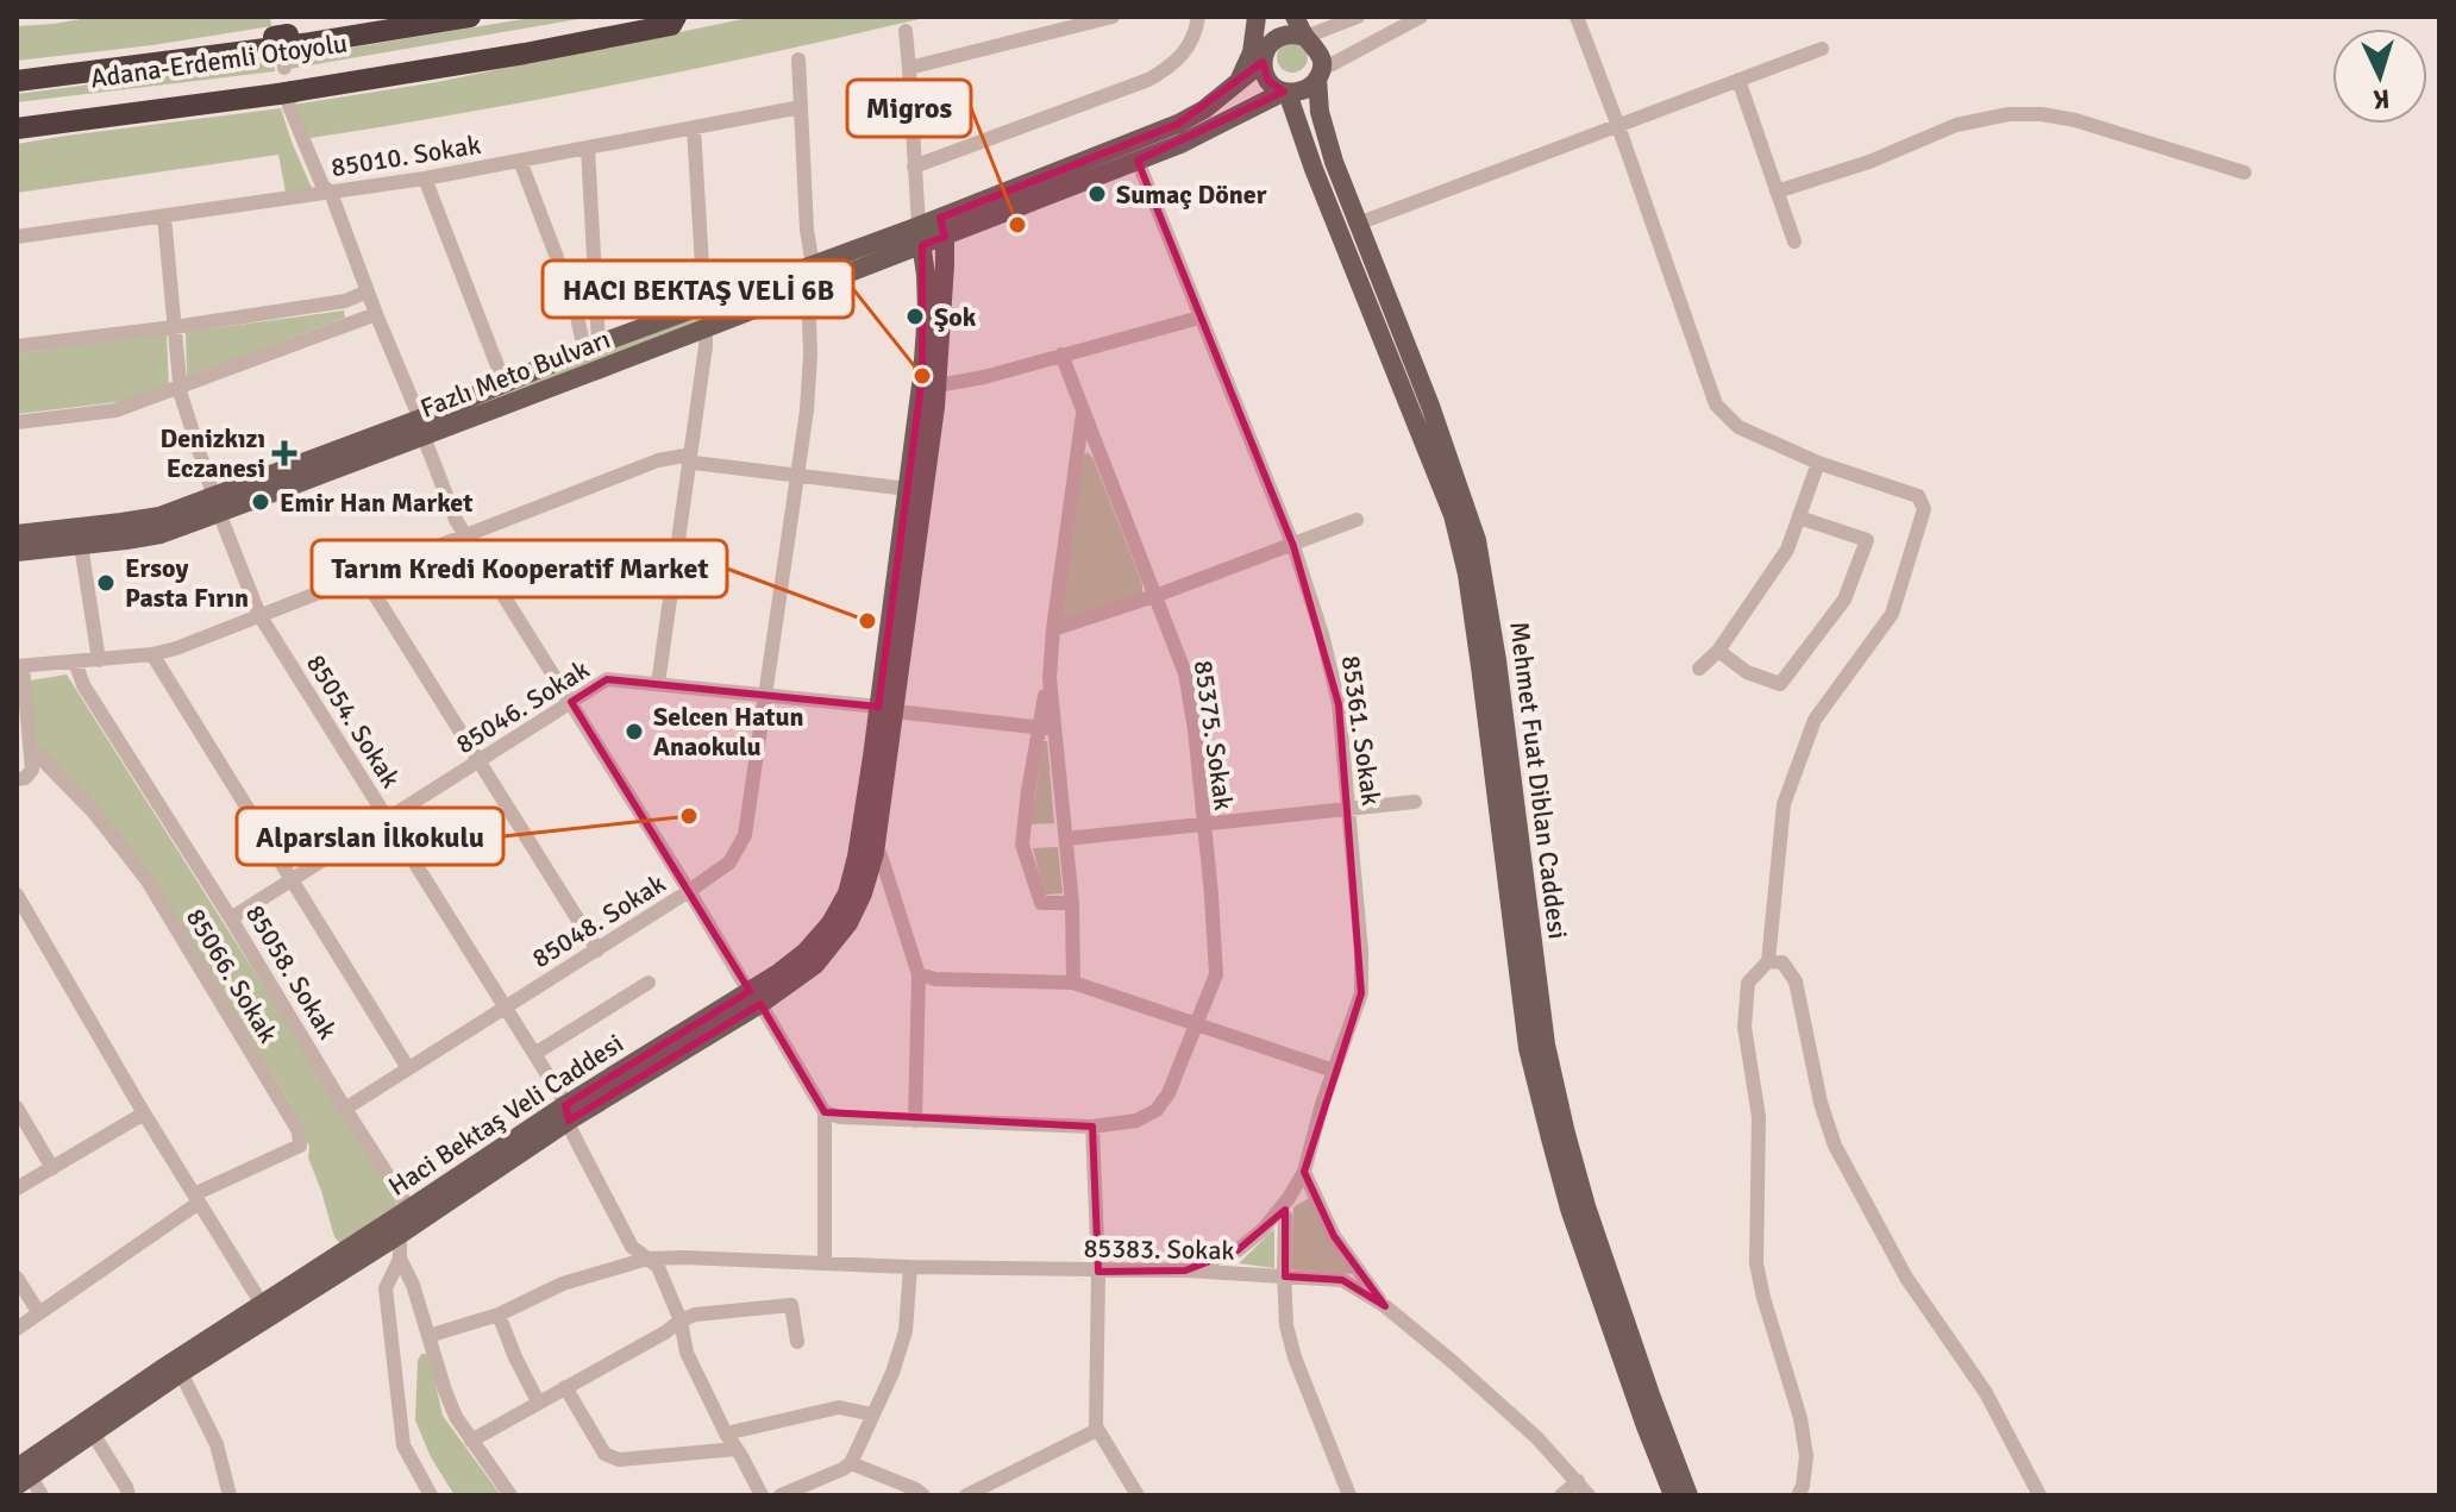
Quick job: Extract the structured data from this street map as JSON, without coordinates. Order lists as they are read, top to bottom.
{
  "streets": {
    "highway": ["Adana-Erdemli Otoyolu"],
    "main road": ["Fazlı Meto Bulvarı", "Mehmet Fuat Diblan Caddesi", "Haci Bektaş Veli Caddesi"],
    "street": [
      "85010. Sokak",
      "85046. Sokak",
      "85054. Sokak",
      "85361. Sokak",
      "85375. Sokak",
      "85048. Sokak",
      "85058. Sokak",
      "85066. Sokak",
      "85383. Sokak"
    ]
  },
  "crossings": [
    ["85010. Sokak", "85054. Sokak"],
    ["Fazlı Meto Bulvarı", "85054. Sokak"],
    ["Fazlı Meto Bulvarı", "85361. Sokak"],
    ["Fazlı Meto Bulvarı", "Mehmet Fuat Diblan Caddesi"],
    ["Fazlı Meto Bulvarı", "85048. Sokak"],
    ["85046. Sokak", "85054. Sokak"],
    ["85046. Sokak", "85048. Sokak"],
    ["85046. Sokak", "85058. Sokak"],
    ["85046. Sokak", "Haci Bektaş Veli Caddesi"],
    ["85054. Sokak", "85048. Sokak"],
    ["85054. Sokak", "Haci Bektaş Veli Caddesi"],
    ["85054. Sokak", "85383. Sokak"],
    ["85361. Sokak", "85383. Sokak"],
    ["85048. Sokak", "85058. Sokak"],
    ["85058. Sokak", "Haci Bektaş Veli Caddesi"]
  ],
  "places": {
    "other": [
      "Sumaç Döner",
      "Migros",
      "Şok",
      "HACI BEKTAŞ VELİ 6B",
      "Emir Han Market",
      "Ersoy Pasta Fırın",
      "Tarım Kredi Kooperatif Market",
      "Selcen Hatun Anaokulu",
      "Alparslan İlkokulu"
    ],
    "health": ["Denizkızı Eczanesi"]
  },
  "north": "bottom"
}
